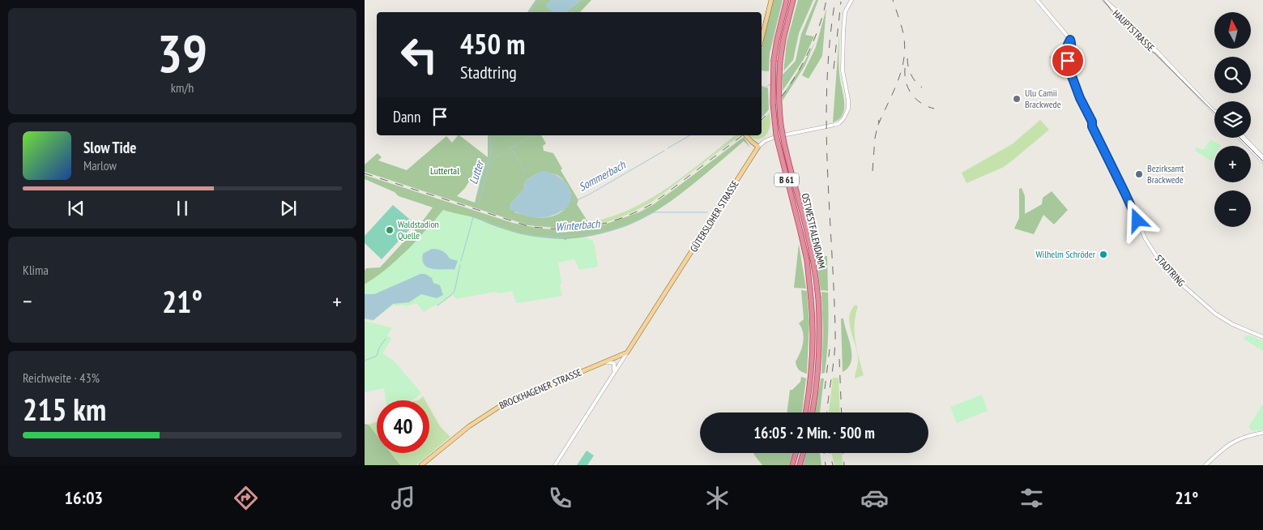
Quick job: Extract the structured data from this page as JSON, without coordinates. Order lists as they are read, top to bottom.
{
  "streets": {
    "highway": ["B 61", "OSTWESTFALENDAMM"],
    "main road": ["GÜTERSLOHER STRASSE", "BROCKHAGENER STRASSE"],
    "street": ["HAUPTSTRASSE", "STADTRING"]
  },
  "crossings": [
    ["GÜTERSLOHER STRASSE", "BROCKHAGENER STRASSE"]
  ],
  "water": ["Lutter", "Sommerbach", "Winterbach"],
  "parks": ["Luttertal"],
  "places": [
    "Ulu Camii Brackwede",
    "Bezirksamt Brackwede",
    "Waldstadion Quelle",
    "Wilhelm Schröder"
  ],
  "north": "top",
  "page": {
    "tile": [
      ["39", "km/h"],
      "Klima",
      ["Reichweite · 43%", "215 km"]
    ],
    "map_buttons": ["+", "−"],
    "turn": ["450 m", "Stadtring"],
    "then": "Dann",
    "song": ["Slow Tide", "Marlow"],
    "heat": ["−", "21°", "+"],
    "limit": "40",
    "trip": "16:05 · 2 Min. · 500 m",
    "tabs": ["16:03", "21°"]
  }
}
